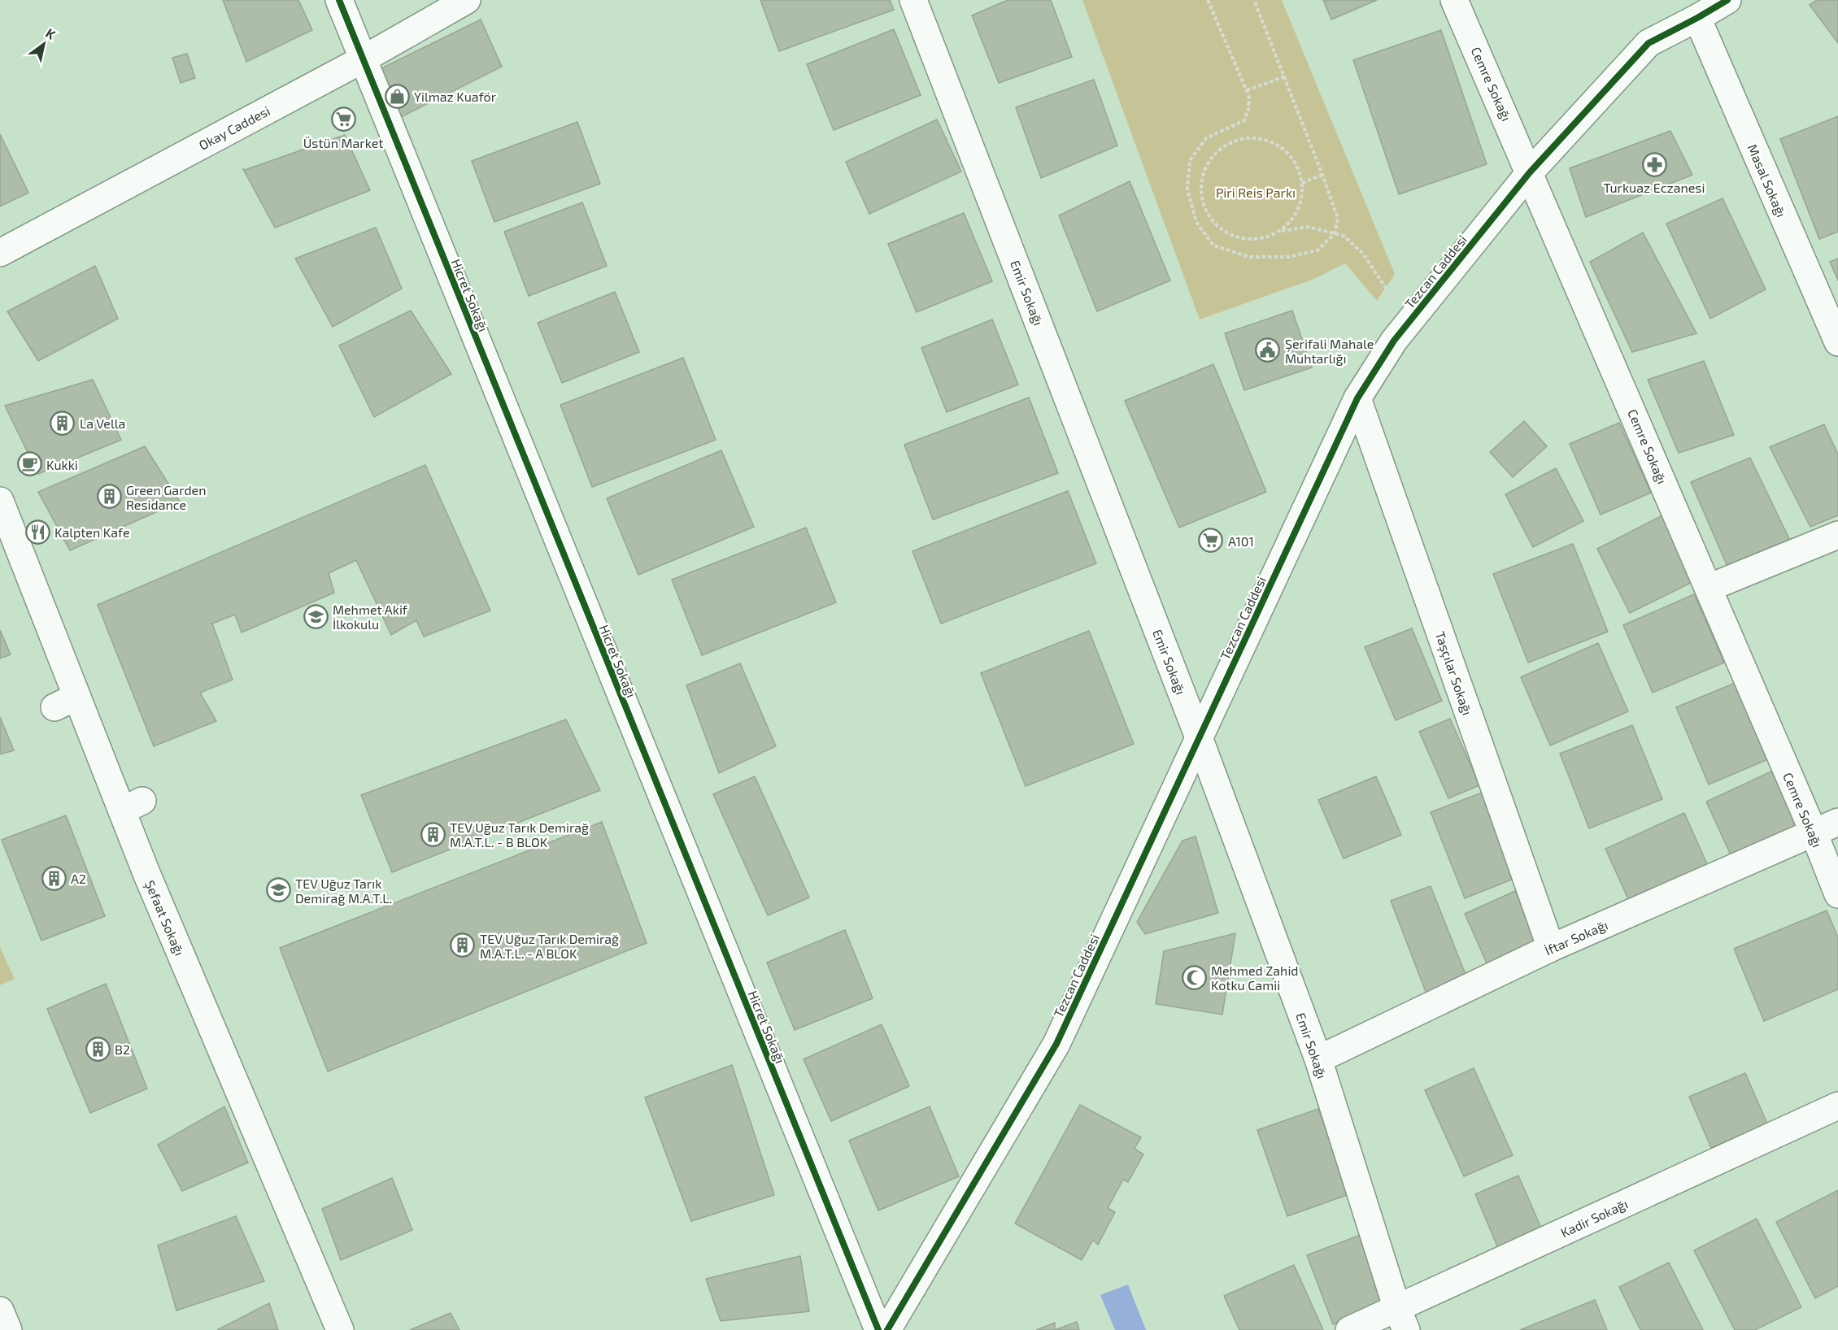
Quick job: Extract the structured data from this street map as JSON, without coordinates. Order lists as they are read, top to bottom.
{
  "streets": {
    "street": [
      "Cemre Sokağı",
      "Okay Caddesi",
      "Masal Sokağı",
      "Tezcan Caddesi",
      "Emir Sokağı",
      "Hicret Sokağı",
      "Taşçılar Sokağı",
      "Şefaat Sokağı",
      "İftar Sokağı",
      "Kadir Sokağı"
    ]
  },
  "crossings": [
    ["Cemre Sokağı", "Tezcan Caddesi"],
    ["Cemre Sokağı", "İftar Sokağı"],
    ["Okay Caddesi", "Hicret Sokağı"],
    ["Masal Sokağı", "Tezcan Caddesi"],
    ["Tezcan Caddesi", "Emir Sokağı"],
    ["Tezcan Caddesi", "Taşçılar Sokağı"],
    ["Emir Sokağı", "İftar Sokağı"],
    ["Emir Sokağı", "Kadir Sokağı"],
    ["Taşçılar Sokağı", "İftar Sokağı"]
  ],
  "parks": ["Piri Reis Parkı"],
  "places": {
    "shop": ["Yilmaz Kuaför"],
    "supermarket": ["Üstün Market", "A101"],
    "pharmacy": ["Turkuaz Eczanesi"],
    "public building": ["Şerifali Mahale Muhtarlığı"],
    "building": [
      "La Vella",
      "Green Garden Residance",
      "TEV Uğuz Tarık Demirağ M.A.T.L. - B BLOK",
      "A2",
      "TEV Uğuz Tarık Demirağ M.A.T.L. - A BLOK",
      "B2"
    ],
    "cafe": ["Kukki"],
    "restaurant": ["Kalpten Kafe"],
    "school or university": ["Mehmet Akif İlkokulu", "TEV Uğuz Tarık Demirağ M.A.T.L."],
    "mosque": ["Mehmed Zahid Kotku Camii"]
  },
  "north": "top right"
}
